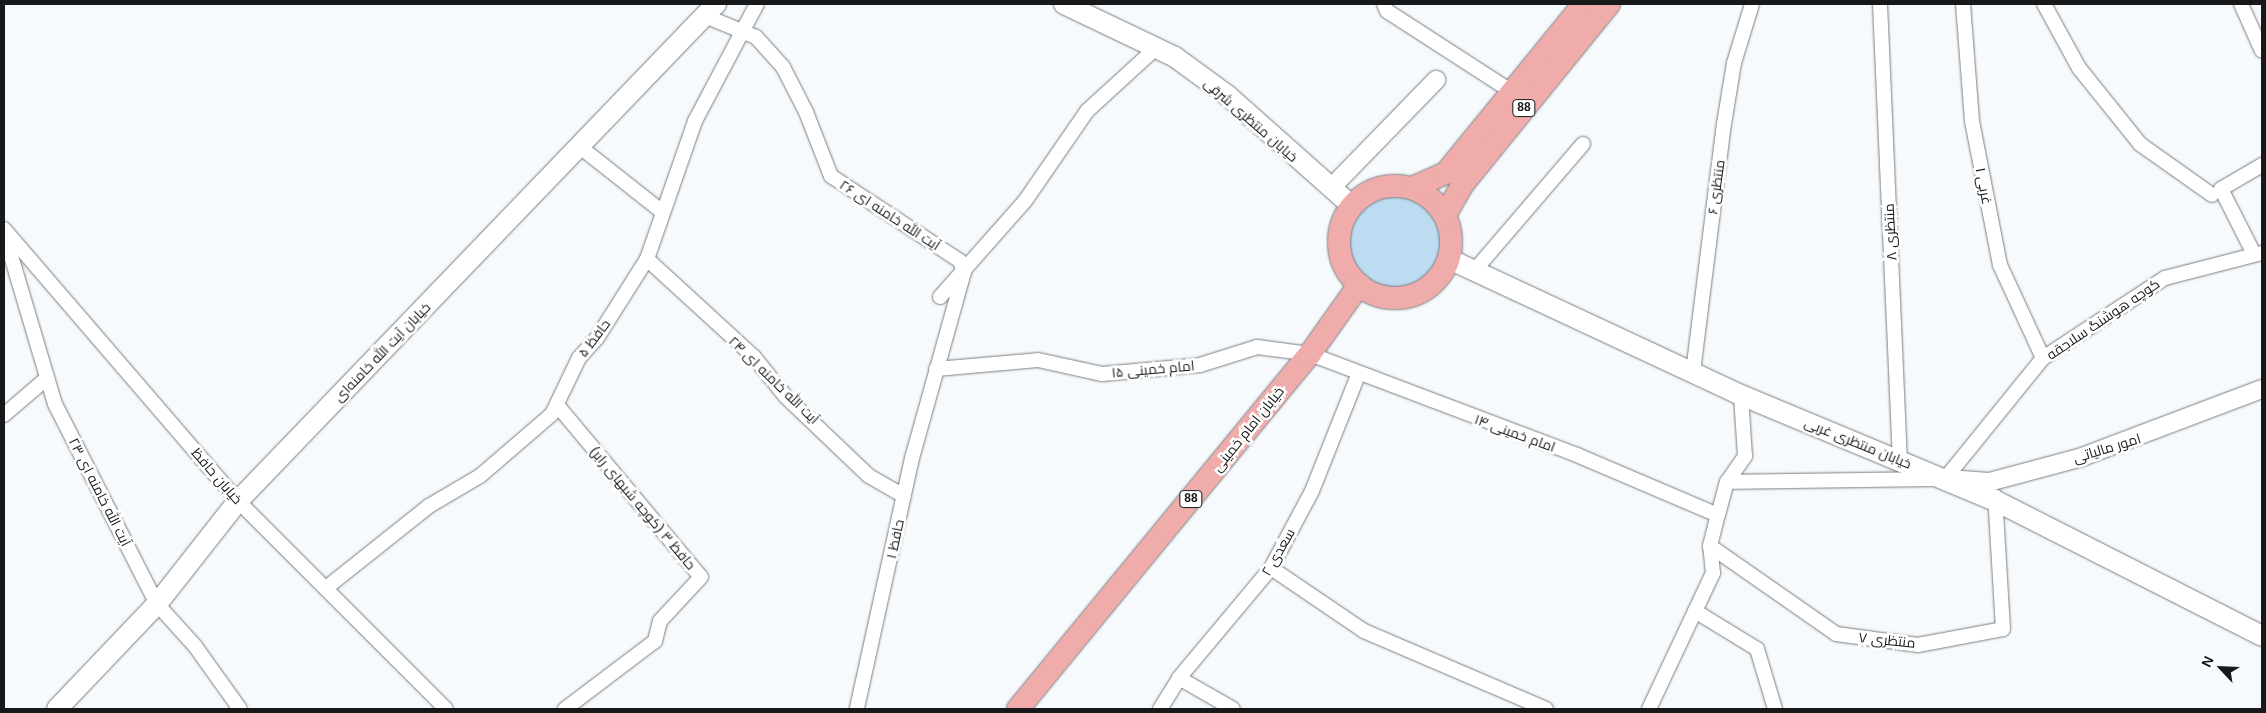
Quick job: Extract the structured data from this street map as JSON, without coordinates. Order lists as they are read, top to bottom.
{
  "streets": {
    "main road": [
      "88",
      "خیابان منتظری شرقی",
      "خیابان آیت الله خامنه‌ای",
      "خیابان امام خمینی",
      "خیابان منتظری غربی"
    ],
    "street": [
      "غربی ۱",
      "منتظری ۶",
      "آیت الله خامنه ای ۲۶",
      "منتظری ۸",
      "کوچه هوشنگ سلاجقه",
      "حافظ ۵",
      "امام خمینی ۱۵",
      "آیت الله خامنه ای ۲۴",
      "امام خمینی ۱۴",
      "امور مالیاتی",
      "خیابان حافظ",
      "آیت الله خامنه ای ۲۳",
      "حافظ ۳ (کوچه شبهای رابر)",
      "حافظ ۱",
      "سعدی ۲",
      "منتظری ۷"
    ]
  },
  "crossings": [
    ["88", "خیابان منتظری شرقی"],
    ["88", "خیابان امام خمینی"],
    ["88", "خیابان منتظری غربی"],
    ["خیابان منتظری شرقی", "خیابان امام خمینی"],
    ["خیابان منتظری شرقی", "خیابان منتظری غربی"],
    ["غربی ۱", "کوچه هوشنگ سلاجقه"],
    ["منتظری ۶", "خیابان منتظری غربی"],
    ["آیت الله خامنه ای ۲۶", "خیابان آیت الله خامنه‌ای"],
    ["منتظری ۸", "خیابان منتظری غربی"],
    ["کوچه هوشنگ سلاجقه", "خیابان منتظری غربی"],
    ["کوچه هوشنگ سلاجقه", "امور مالیاتی"],
    ["حافظ ۵", "آیت الله خامنه ای ۲۴"],
    ["حافظ ۵", "خیابان حافظ"],
    ["حافظ ۵", "حافظ ۳ (کوچه شبهای رابر)"],
    ["خیابان آیت الله خامنه‌ای", "خیابان حافظ"],
    ["خیابان آیت الله خامنه‌ای", "آیت الله خامنه ای ۲۳"],
    ["امام خمینی ۱۵", "خیابان امام خمینی"],
    ["امام خمینی ۱۵", "امام خمینی ۱۴"],
    ["امام خمینی ۱۵", "حافظ ۱"],
    ["آیت الله خامنه ای ۲۴", "حافظ ۱"],
    ["خیابان امام خمینی", "امام خمینی ۱۴"],
    ["خیابان امام خمینی", "خیابان منتظری غربی"],
    ["امام خمینی ۱۴", "سعدی ۲"],
    ["خیابان منتظری غربی", "امور مالیاتی"],
    ["خیابان منتظری غربی", "منتظری ۷"],
    ["امور مالیاتی", "منتظری ۷"],
    ["خیابان حافظ", "آیت الله خامنه ای ۲۳"]
  ],
  "north": "top left"
}
